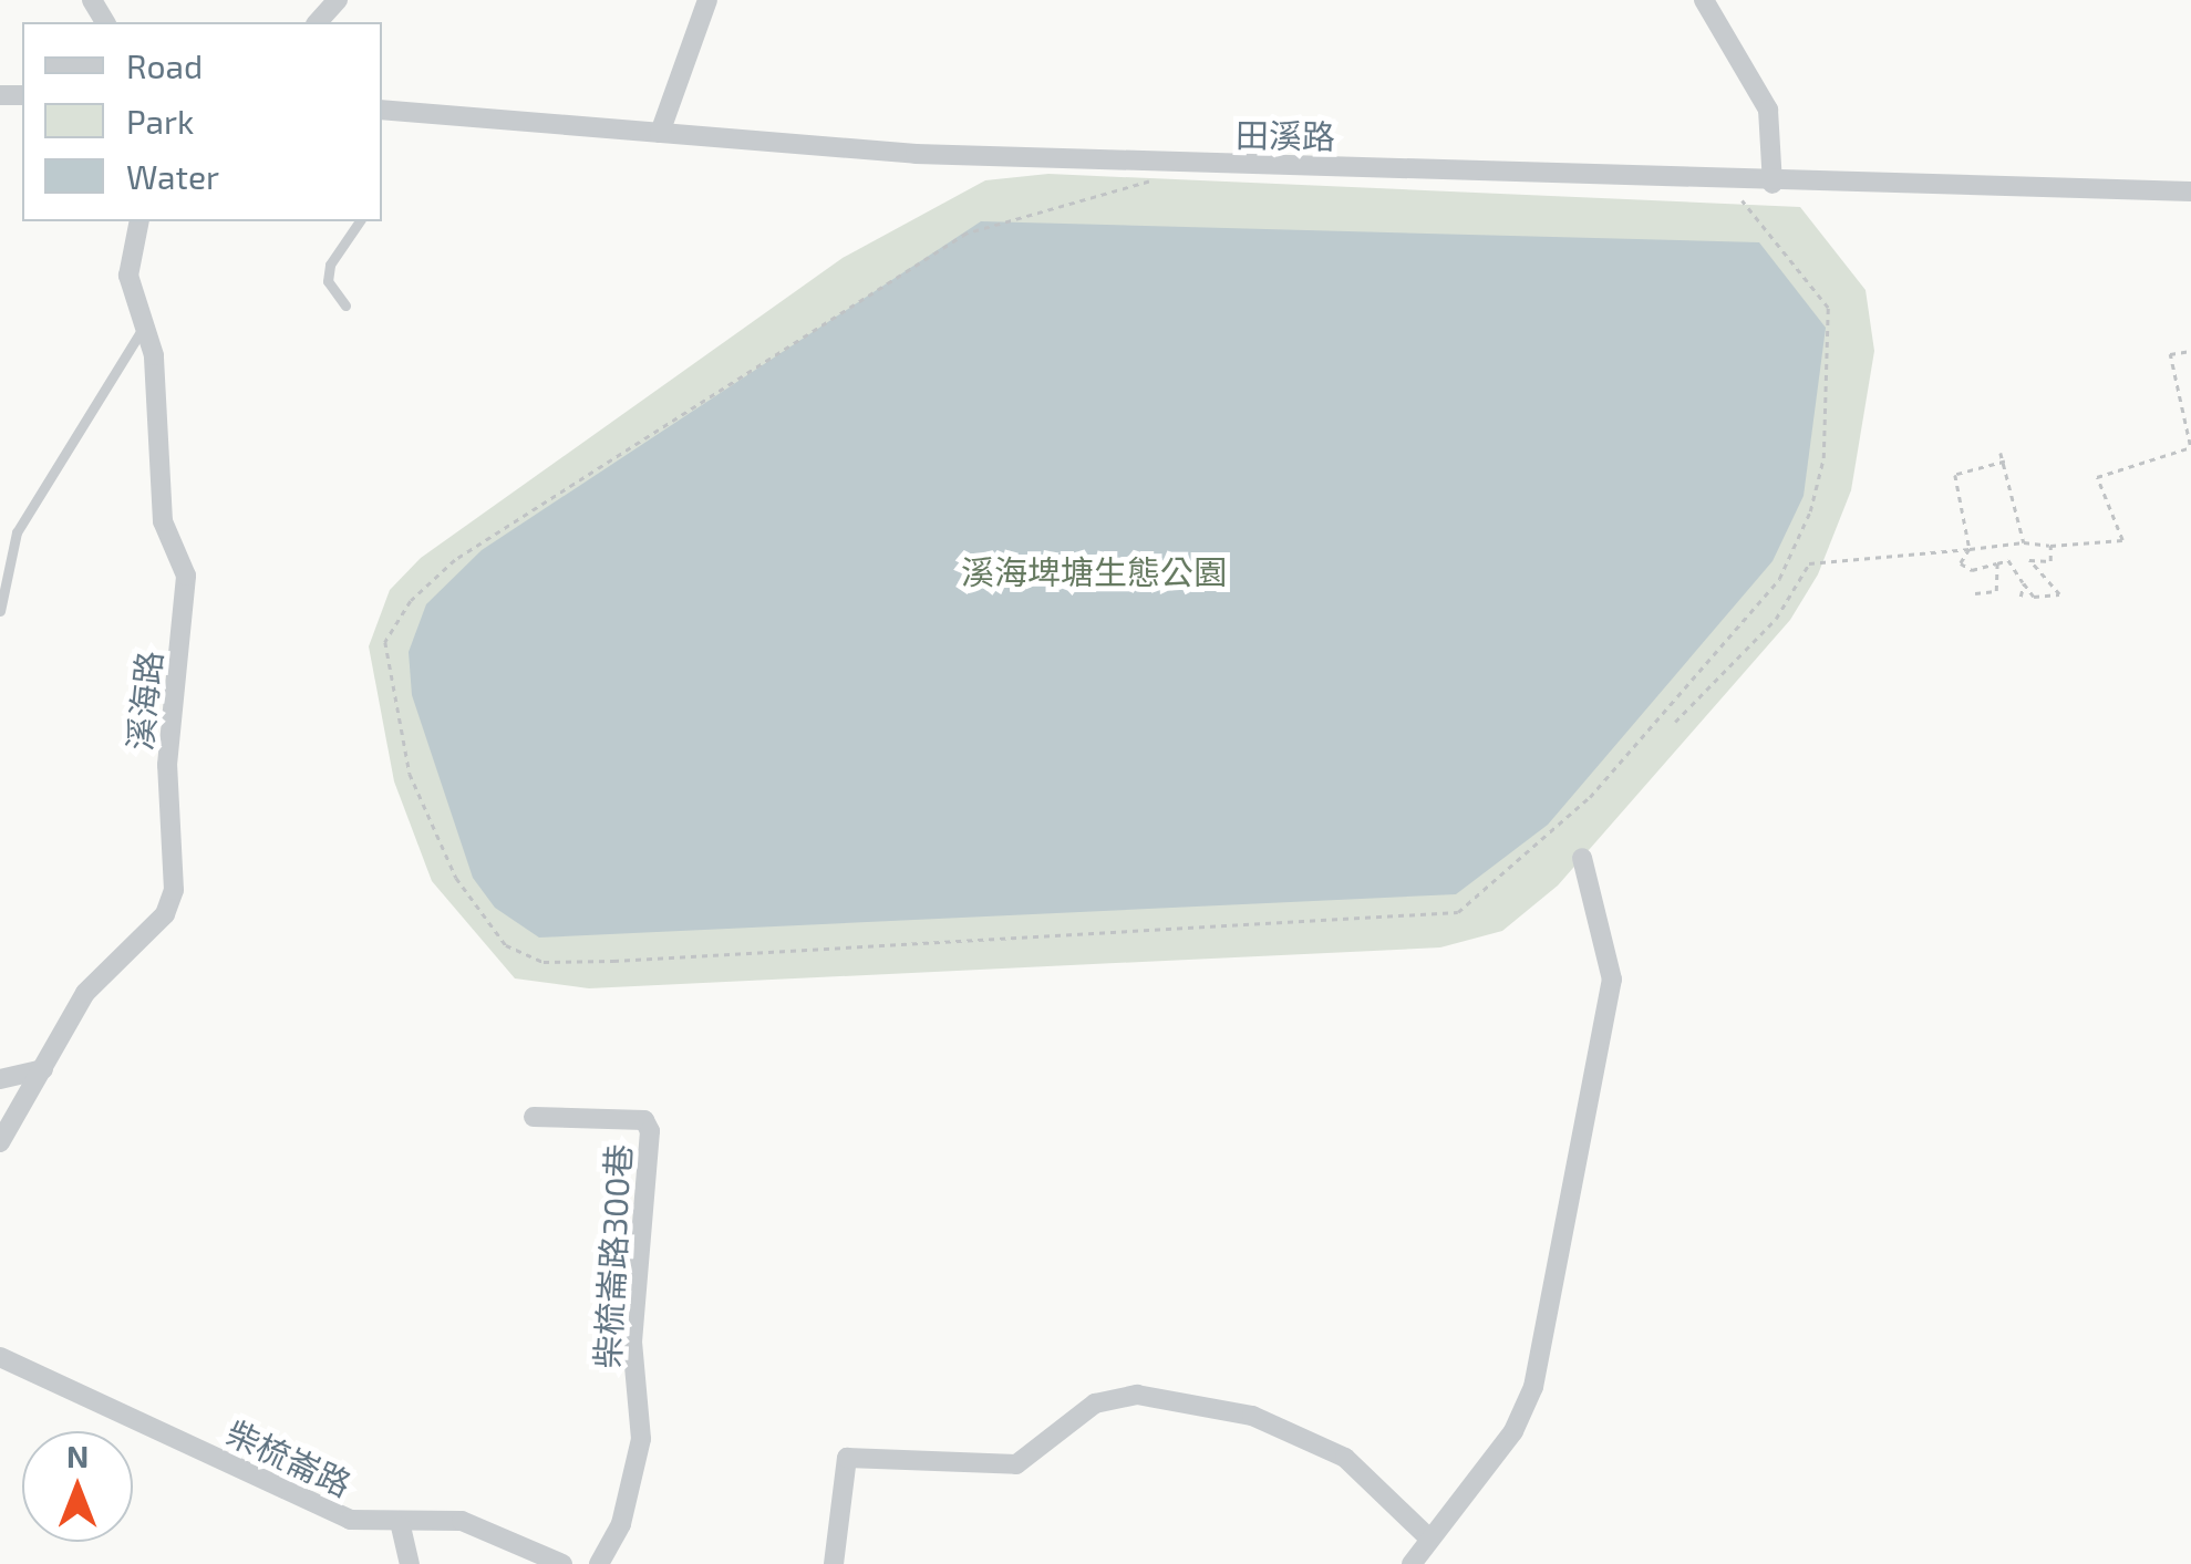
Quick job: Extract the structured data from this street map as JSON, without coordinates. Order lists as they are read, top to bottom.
{
  "streets": {
    "street": [
      "田溪路",
      "溪海路",
      "柴梳崙路300巷",
      "柴梳崙路"
    ]
  },
  "parks": ["溪海埤塘生態公園"],
  "legend": ["Road", "Park", "Water"],
  "north": "top"
}
